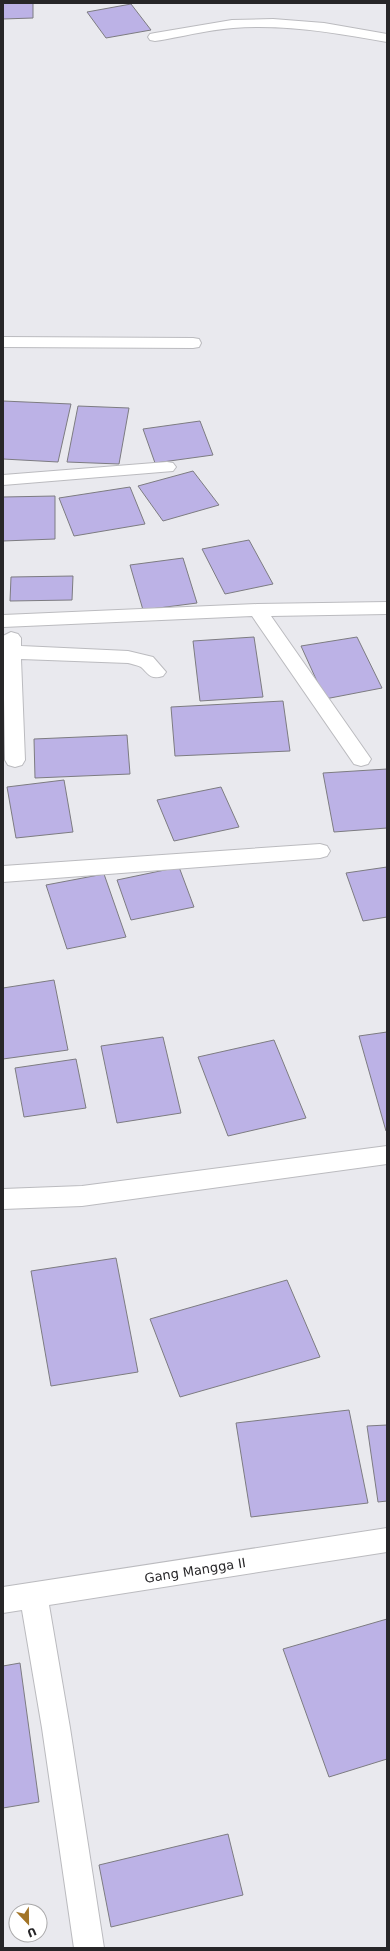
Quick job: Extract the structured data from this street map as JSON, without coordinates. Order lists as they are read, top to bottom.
{
  "streets": {
    "street": ["Gang Mangga II"]
  },
  "north": "bottom"
}
